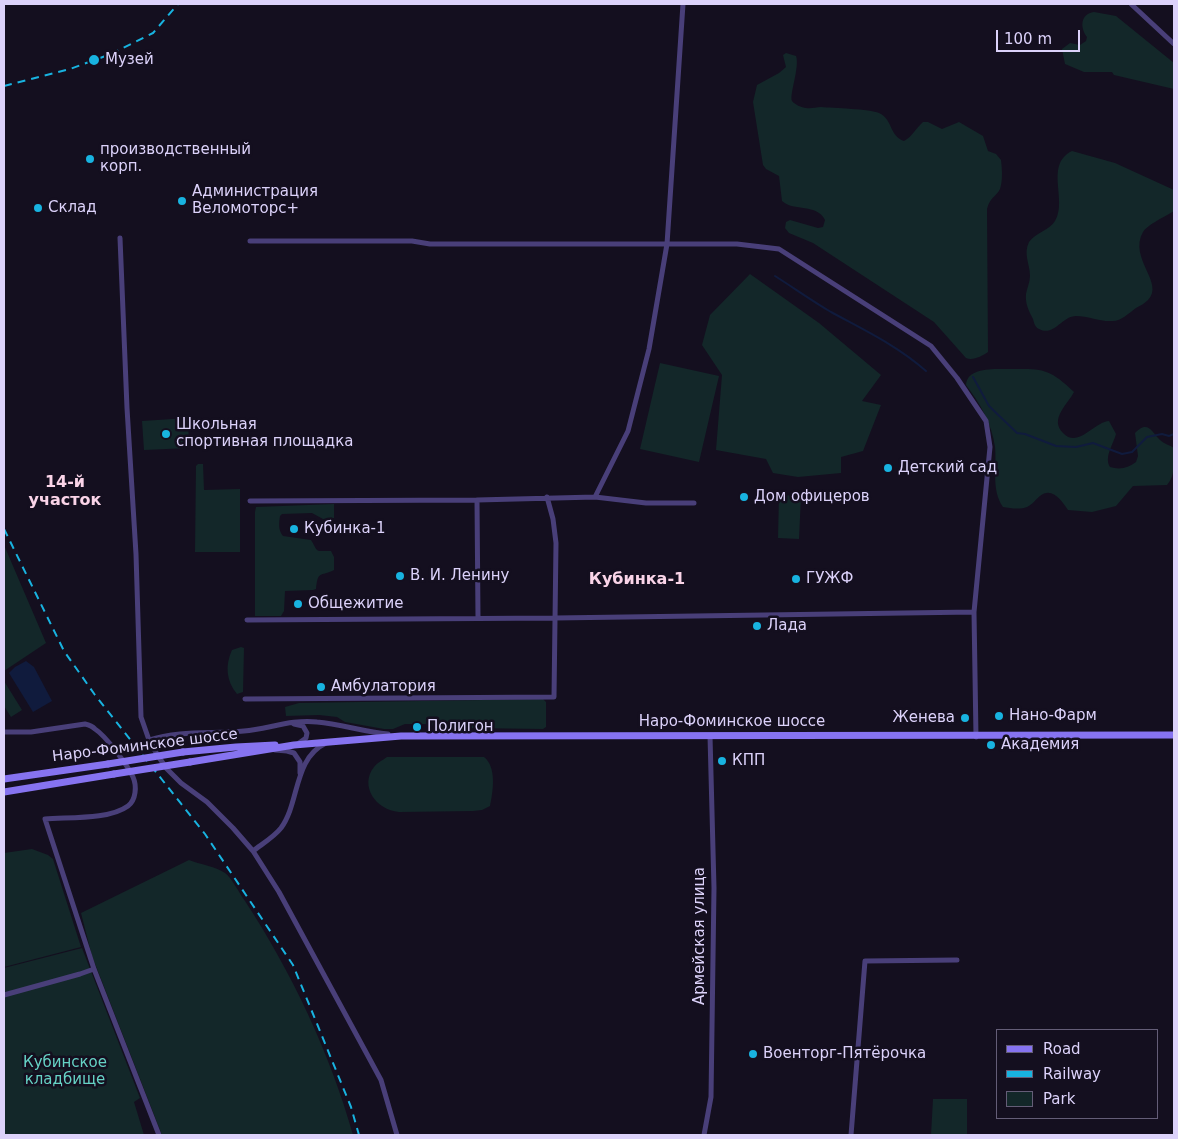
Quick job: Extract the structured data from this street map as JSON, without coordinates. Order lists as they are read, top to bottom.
{
  "streets": {
    "main road": ["Наро-Фоминское шоссе"],
    "street": ["Армейская улица"]
  },
  "crossings": [
    ["Наро-Фоминское шоссе", "Армейская улица"]
  ],
  "districts": ["14-й участок", "Кубинка-1"],
  "parks": ["Кубинское кладбище"],
  "places": [
    "Музей",
    "производственный корп.",
    "Администрация Веломоторс+",
    "Склад",
    "Школьная спортивная площадка",
    "Детский сад",
    "Дом офицеров",
    "Кубинка-1",
    "В. И. Ленину",
    "ГУЖФ",
    "Общежитие",
    "Лада",
    "Амбулатория",
    "Нано-Фарм",
    "Женева",
    "Полигон",
    "Академия",
    "КПП",
    "Военторг-Пятёрочка"
  ],
  "legend": ["Road", "Railway", "Park"],
  "scale_bar": "100 m"
}
